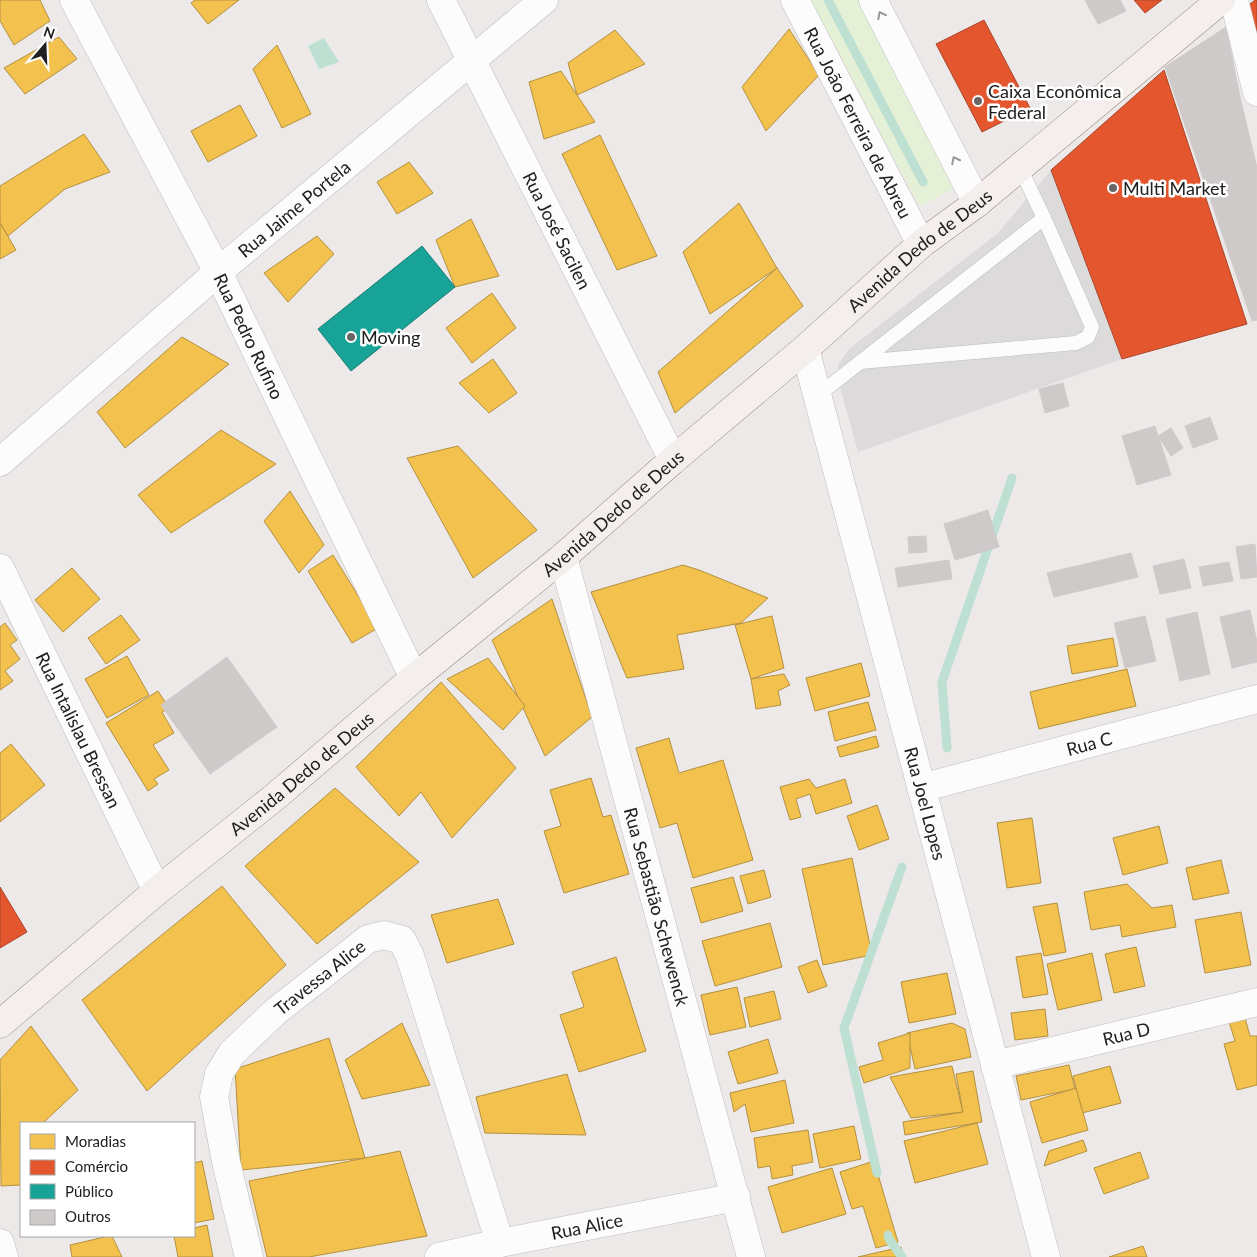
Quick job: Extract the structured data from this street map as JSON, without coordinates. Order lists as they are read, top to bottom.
{
  "streets": {
    "main road": ["Avenida Dedo de Deus"],
    "street": [
      "Rua João Ferreira de Abreu",
      "Rua Jaime Portela",
      "Rua José Sacilen",
      "Rua Pedro Rufino",
      "Rua Intalislau Bressan",
      "Rua C",
      "Rua Joel Lopes",
      "Rua Sebastião Schewenck",
      "Travessa Alice",
      "Rua D",
      "Rua Alice"
    ]
  },
  "crossings": [
    ["Rua João Ferreira de Abreu", "Avenida Dedo de Deus"],
    ["Rua Jaime Portela", "Rua José Sacilen"],
    ["Rua Jaime Portela", "Rua Pedro Rufino"],
    ["Rua José Sacilen", "Avenida Dedo de Deus"],
    ["Avenida Dedo de Deus", "Rua Pedro Rufino"],
    ["Avenida Dedo de Deus", "Rua Intalislau Bressan"],
    ["Avenida Dedo de Deus", "Rua Joel Lopes"],
    ["Avenida Dedo de Deus", "Rua Sebastião Schewenck"],
    ["Rua C", "Rua Joel Lopes"],
    ["Rua Joel Lopes", "Rua D"],
    ["Rua Sebastião Schewenck", "Rua Alice"],
    ["Travessa Alice", "Rua Alice"]
  ],
  "places": ["Caixa Econômica Federal", "Multi Market", "Moving"],
  "legend": [
    "Moradias",
    "Comércio",
    "Público",
    "Outros"
  ],
  "north": "top"
}
